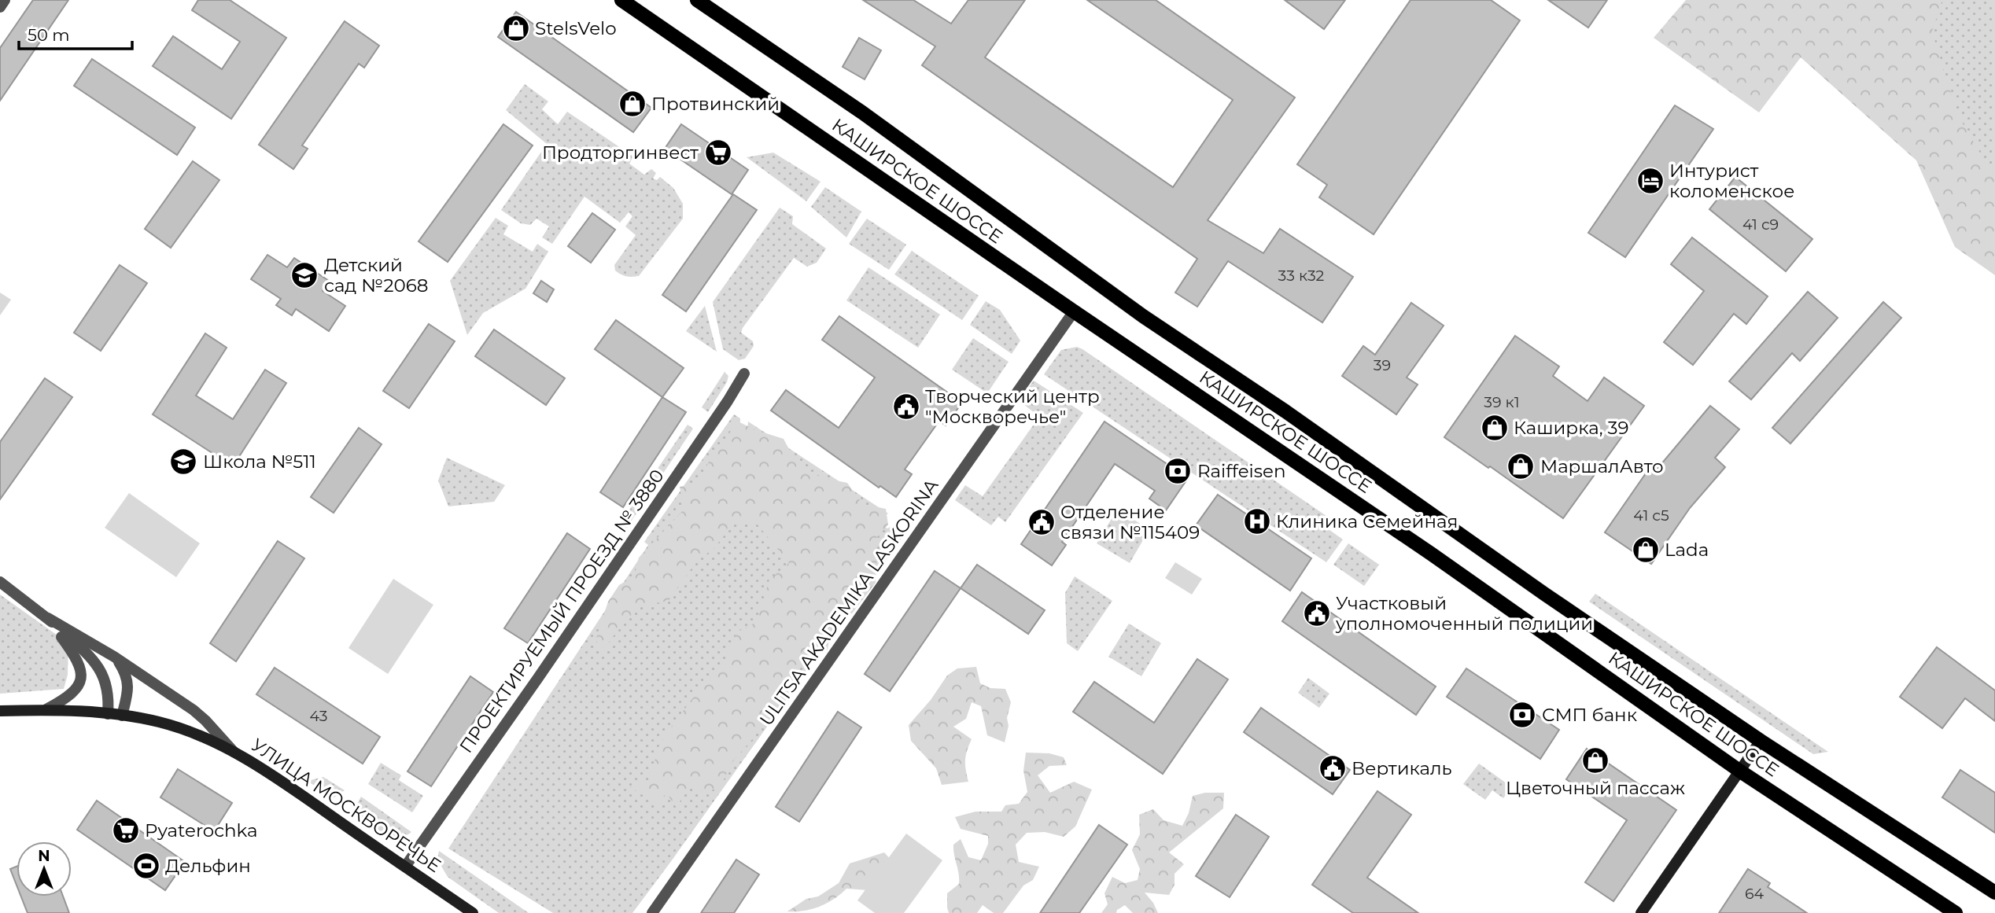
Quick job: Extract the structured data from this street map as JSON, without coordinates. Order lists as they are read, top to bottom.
{
  "streets": {
    "main road": ["КАШИРСКОЕ ШОССЕ", "УЛИЦА МОСКВОРЕЧЬЕ"],
    "street": ["ULITSA AKADEMIKA LASKORINA", "ПРОЕКТИРУЕМЫЙ ПРОЕЗД № 3880"]
  },
  "crossings": [
    ["КАШИРСКОЕ ШОССЕ", "ULITSA AKADEMIKA LASKORINA"],
    ["ПРОЕКТИРУЕМЫЙ ПРОЕЗД № 3880", "УЛИЦА МОСКВОРЕЧЬЕ"]
  ],
  "places": {
    "shop": [
      "StelsVelo",
      "Протвинский",
      "Каширка, 39",
      "МаршалАвто",
      "Lada",
      "Цветочный пассаж"
    ],
    "supermarket": ["Продторгинвест", "Pyaterochka"],
    "hotel": ["Интурист коломенское"],
    "school or university": ["Детский сад №2068", "Школа №511"],
    "public building": [
      "Творческий центр \"Москворечье\"",
      "Отделение связи №115409",
      "Участковый уполномоченный полиции",
      "Вертикаль"
    ],
    "bank": ["Raiffeisen", "СМП банк"],
    "hospital": ["Клиника Семейная"],
    "sports": ["Дельфин"]
  },
  "house_numbers": [
    "41 с9",
    "33 к32",
    "39",
    "39 к1",
    "41 с5",
    "43",
    "64"
  ],
  "scale_bar": "50 m",
  "north": "top"
}
